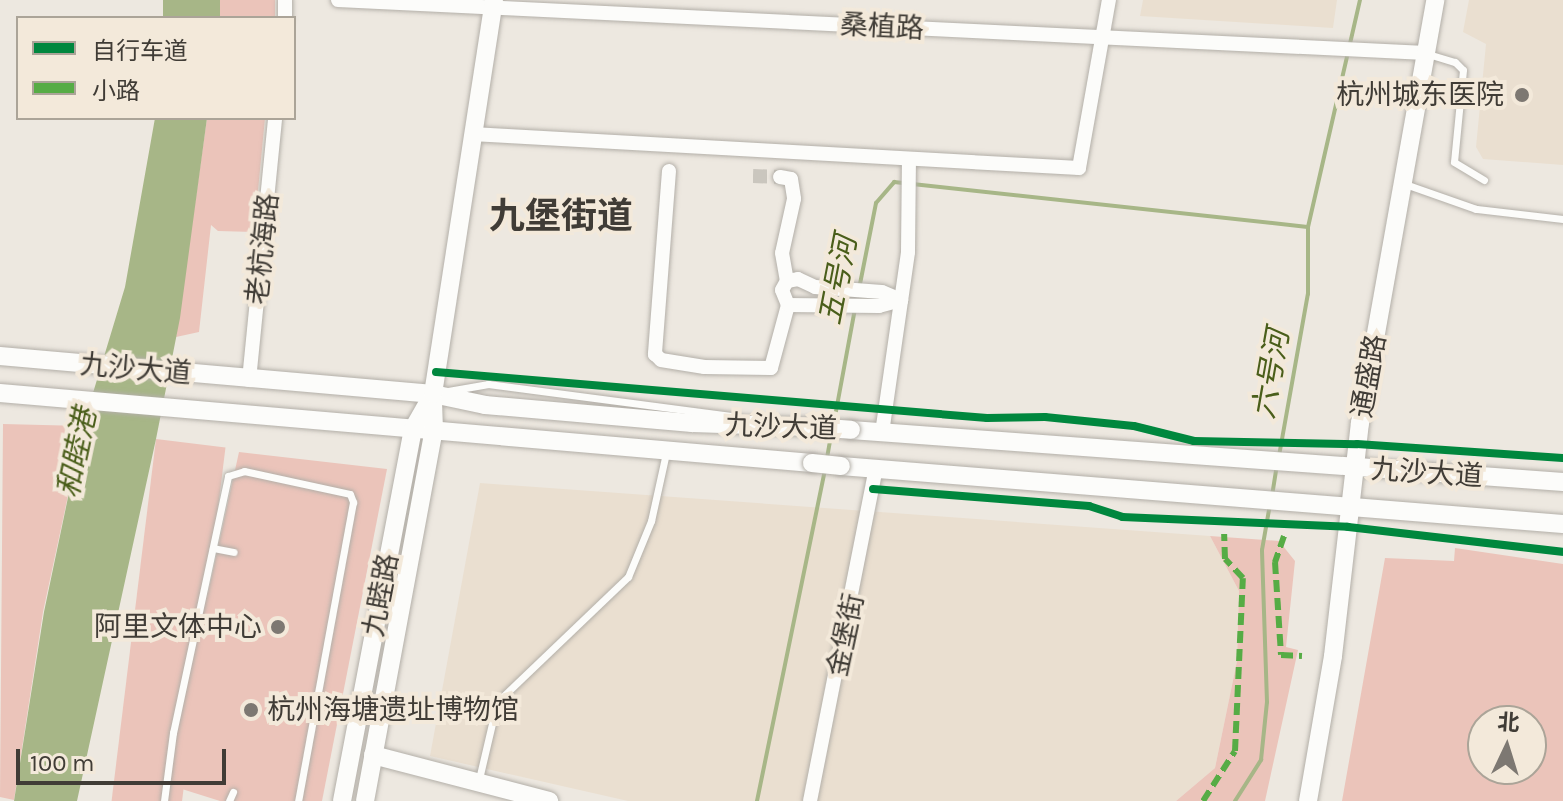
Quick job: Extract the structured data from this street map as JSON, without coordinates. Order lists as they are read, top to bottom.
{
  "streets": {
    "main road": ["九沙大道", "通盛路", "九睦路"],
    "street": ["桑植路", "老杭海路", "金堡街"]
  },
  "crossings": [
    ["桑植路", "通盛路"],
    ["桑植路", "九睦路"],
    ["老杭海路", "九沙大道"],
    ["九沙大道", "通盛路"],
    ["九沙大道", "九睦路"],
    ["九沙大道", "金堡街"]
  ],
  "districts": ["九堡街道"],
  "water": ["五号河", "六号河", "和睦港"],
  "places": ["杭州城东医院", "阿里文体中心", "杭州海塘遗址博物馆"],
  "legend": ["自行车道", "小路"],
  "scale_bar": "100 m",
  "north": "top"
}
